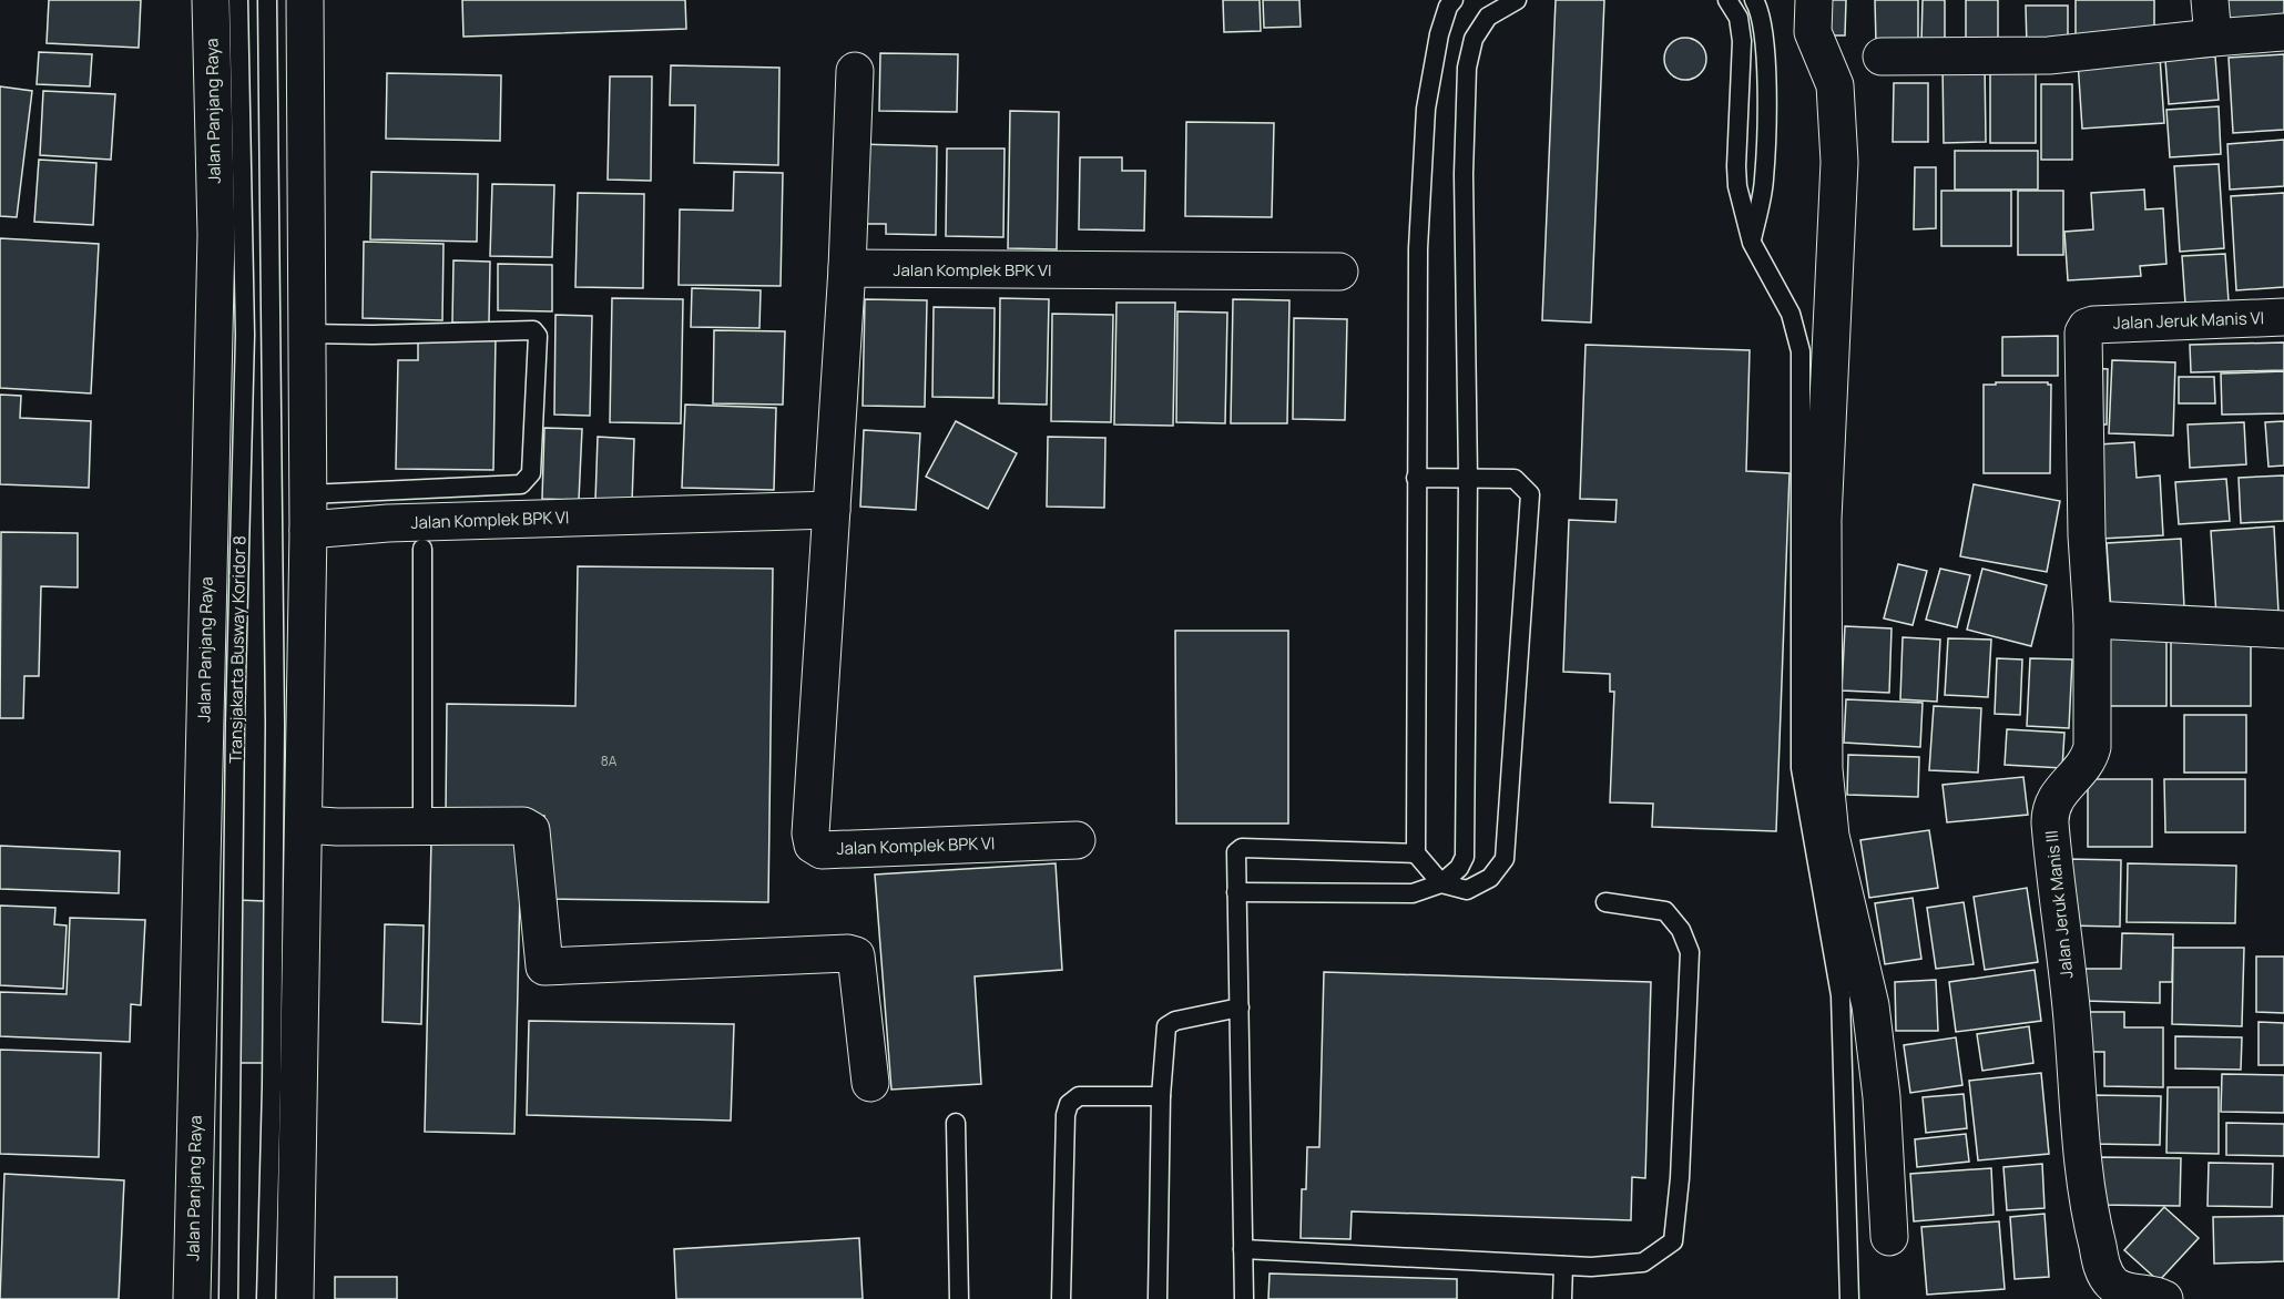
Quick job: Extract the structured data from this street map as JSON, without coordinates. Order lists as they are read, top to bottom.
{
  "streets": {
    "street": [
      "Jalan Panjang Raya",
      "Jalan Komplek BPK VI",
      "Jalan Jeruk Manis VI",
      "Jalan Jeruk Manis III"
    ],
    "lane": ["Transjakarta Busway Koridor 8"]
  },
  "crossings": [
    ["Jalan Jeruk Manis VI", "Jalan Jeruk Manis III"]
  ],
  "house_numbers": ["8A"]
}
